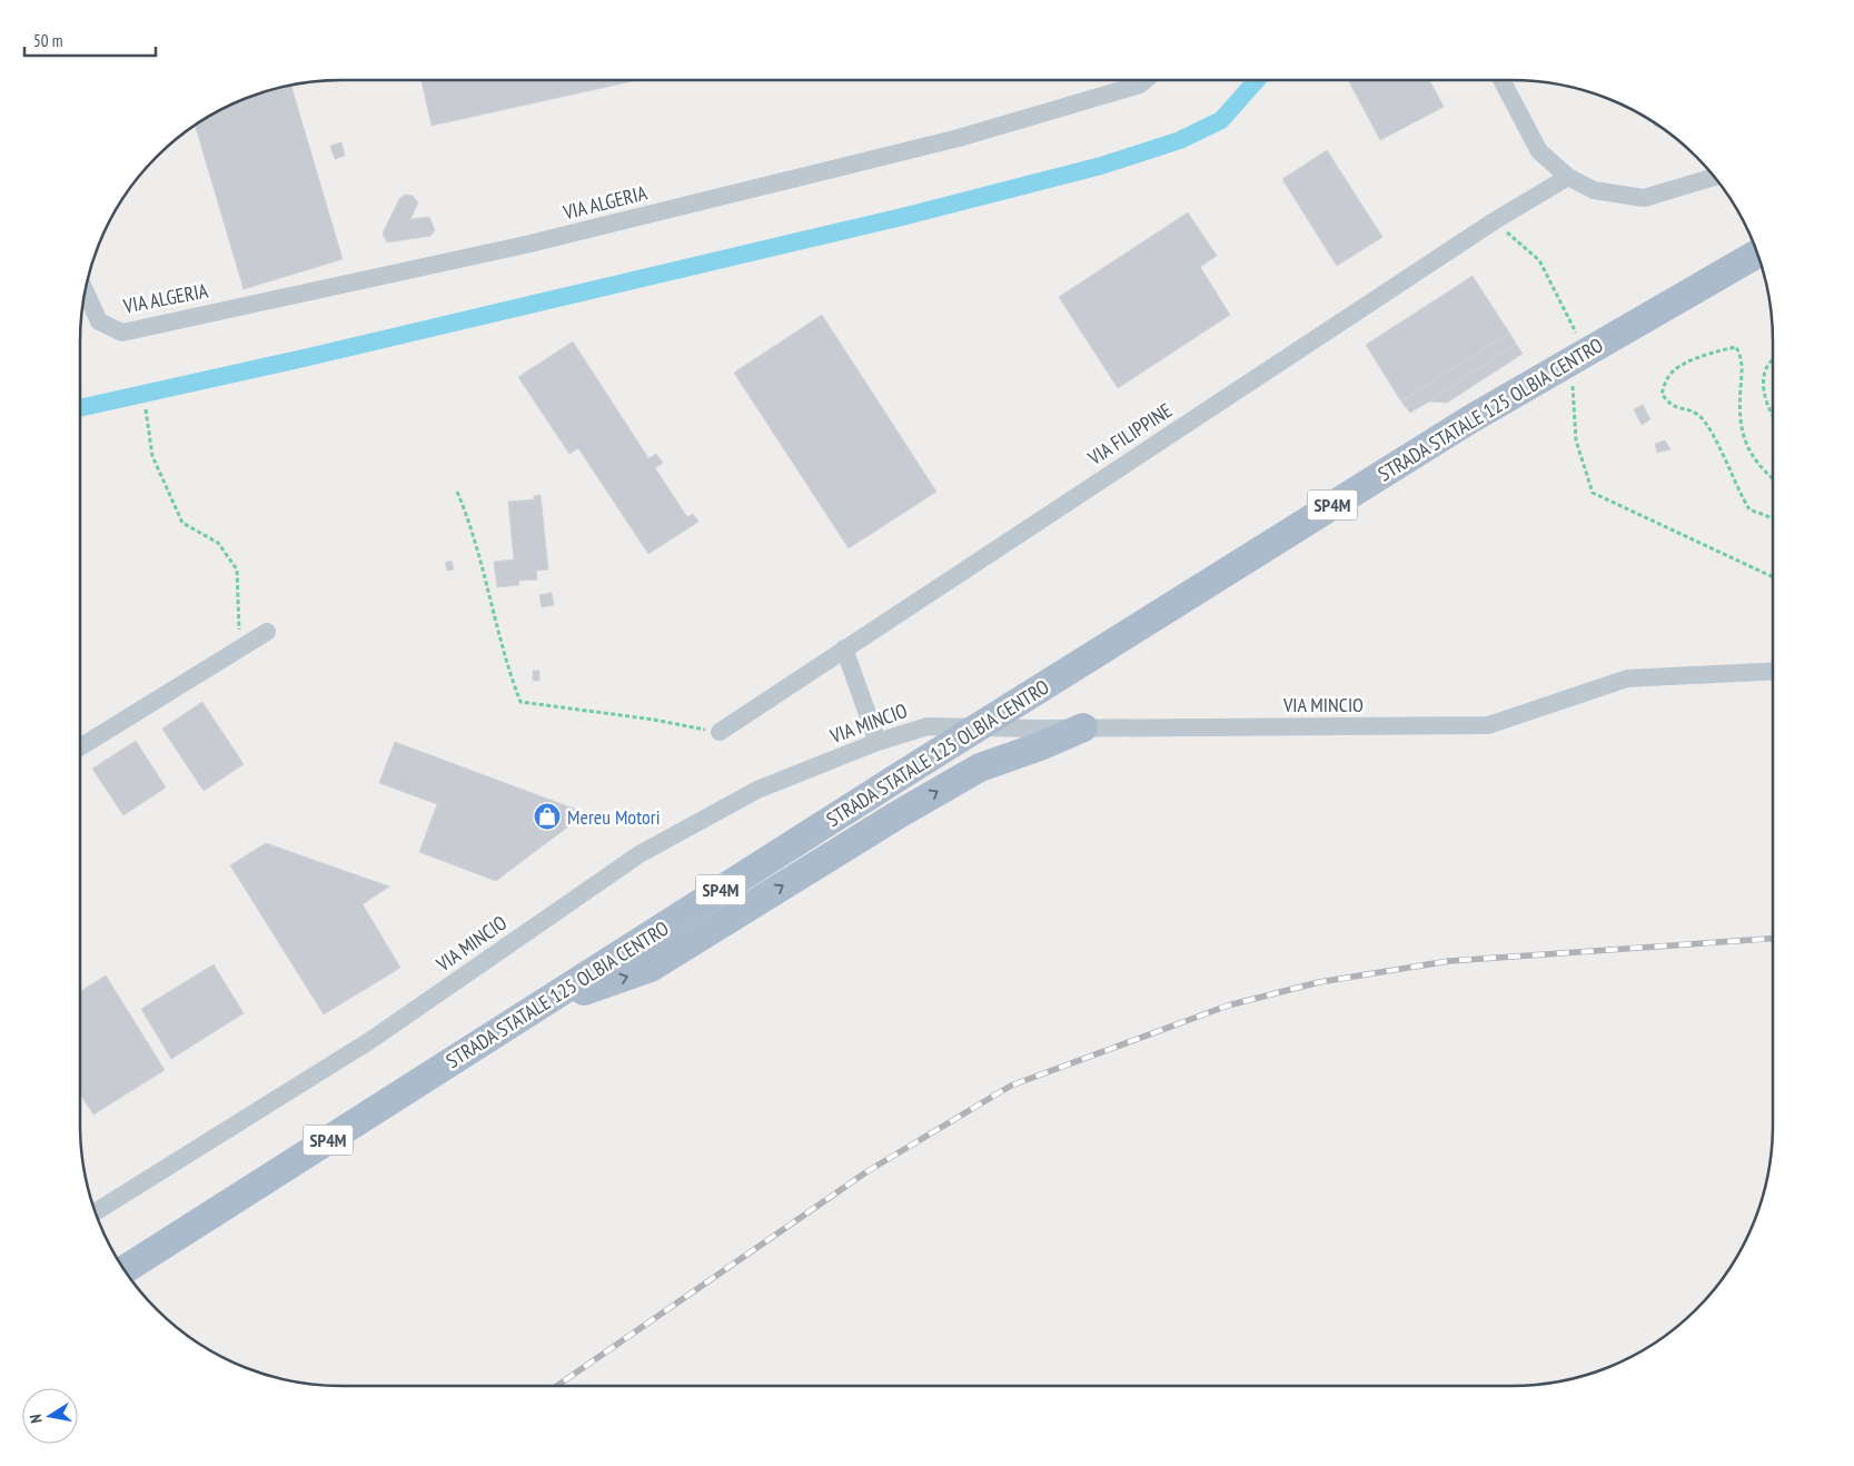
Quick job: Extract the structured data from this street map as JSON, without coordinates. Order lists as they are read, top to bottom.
{
  "streets": {
    "main road": ["STRADA STATALE 125 OLBIA CENTRO", "SP4M"],
    "street": ["VIA ALGERIA", "VIA FILIPPINE", "VIA MINCIO"]
  },
  "places": {
    "shop": ["Mereu Motori"]
  },
  "scale_bar": "50 m",
  "north": "left"
}
